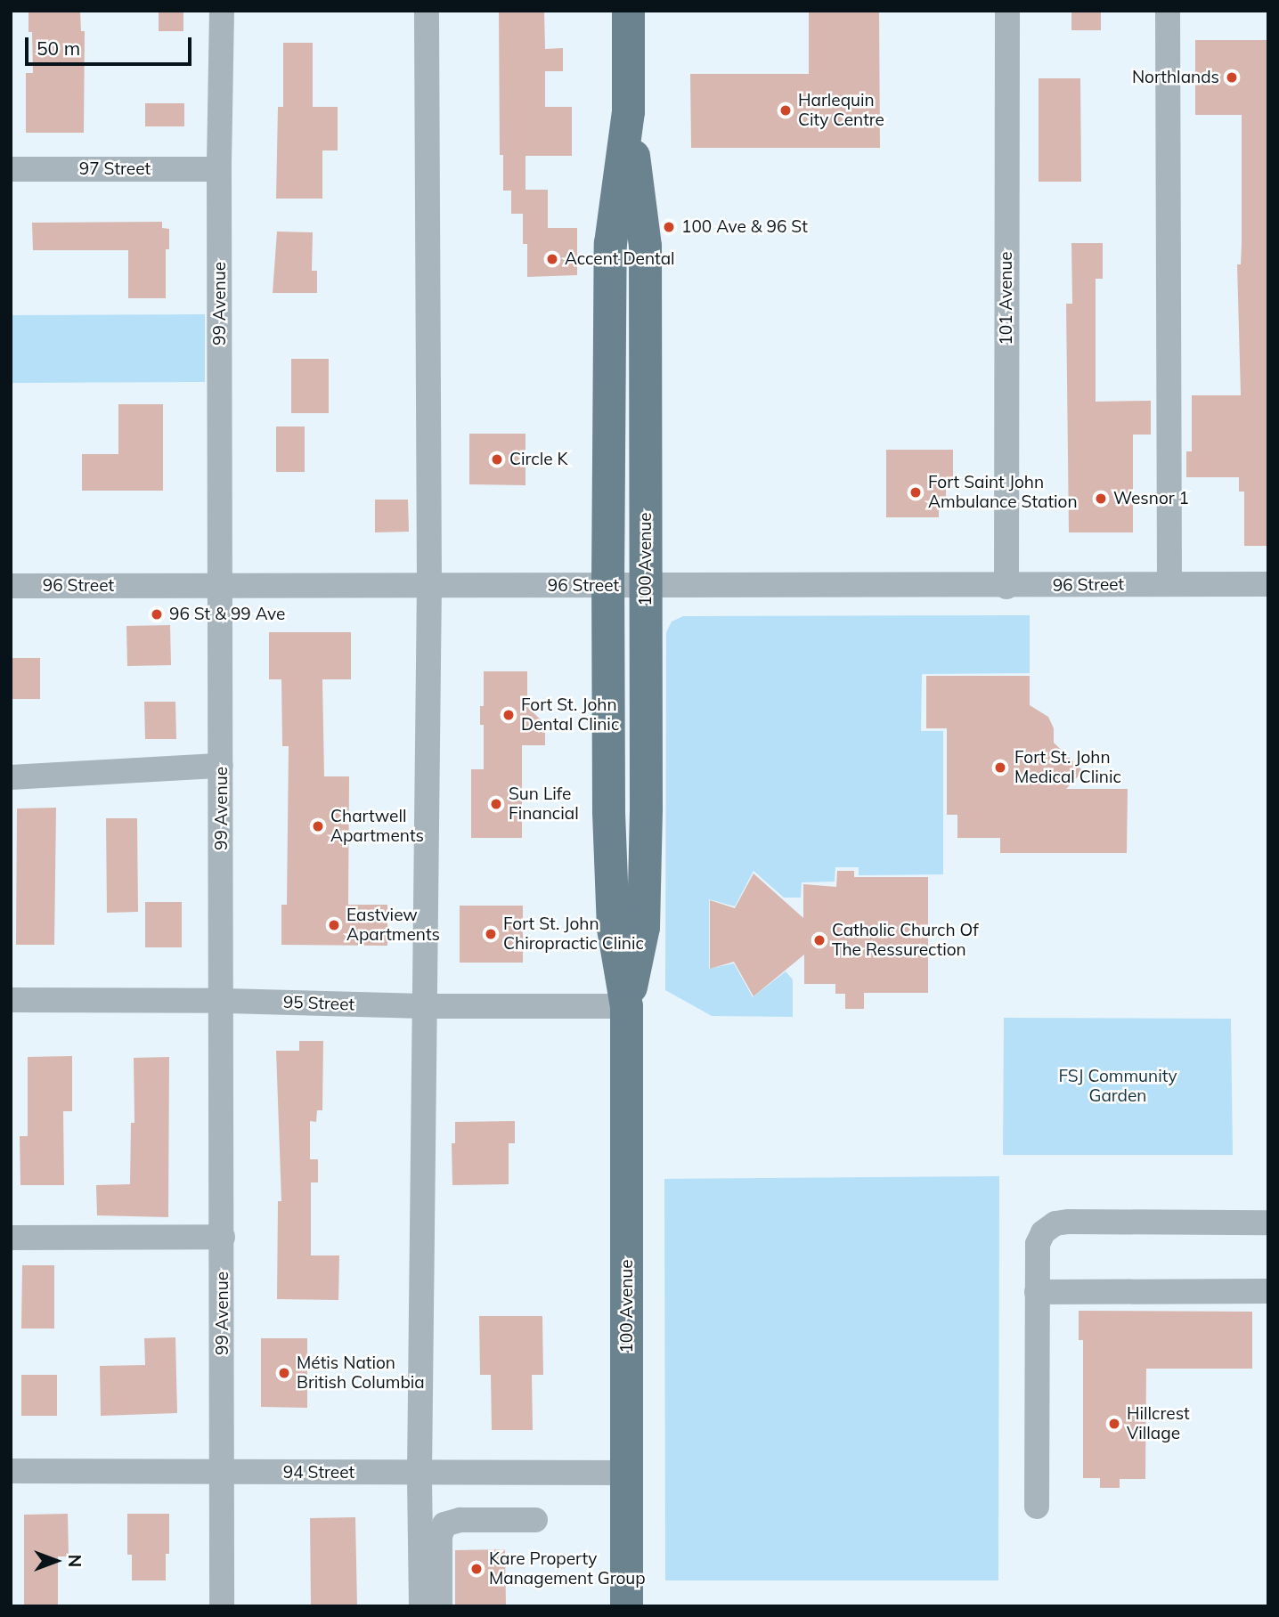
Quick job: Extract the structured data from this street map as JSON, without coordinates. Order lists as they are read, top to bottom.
{
  "streets": {
    "main road": ["100 Avenue"],
    "street": [
      "97 Street",
      "101 Avenue",
      "99 Avenue",
      "96 Street",
      "95 Street",
      "94 Street"
    ]
  },
  "crossings": [
    ["97 Street", "99 Avenue"],
    ["101 Avenue", "96 Street"],
    ["99 Avenue", "96 Street"],
    ["99 Avenue", "95 Street"],
    ["99 Avenue", "94 Street"],
    ["100 Avenue", "96 Street"],
    ["100 Avenue", "95 Street"],
    ["100 Avenue", "94 Street"]
  ],
  "parks": ["FSJ Community Garden"],
  "places": [
    "Northlands",
    "Harlequin City Centre",
    "100 Ave & 96 St",
    "Accent Dental",
    "Circle K",
    "Fort Saint John Ambulance Station",
    "Wesnor 1",
    "96 St & 99 Ave",
    "Fort St. John Dental Clinic",
    "Fort St. John Medical Clinic",
    "Sun Life Financial",
    "Chartwell Apartments",
    "Eastview Apartments",
    "Fort St. John Chiropractic Clinic",
    "Catholic Church Of The Ressurection",
    "Métis Nation British Columbia",
    "Hillcrest Village",
    "Kare Property Management Group"
  ],
  "scale_bar": "50 m",
  "north": "right"
}
